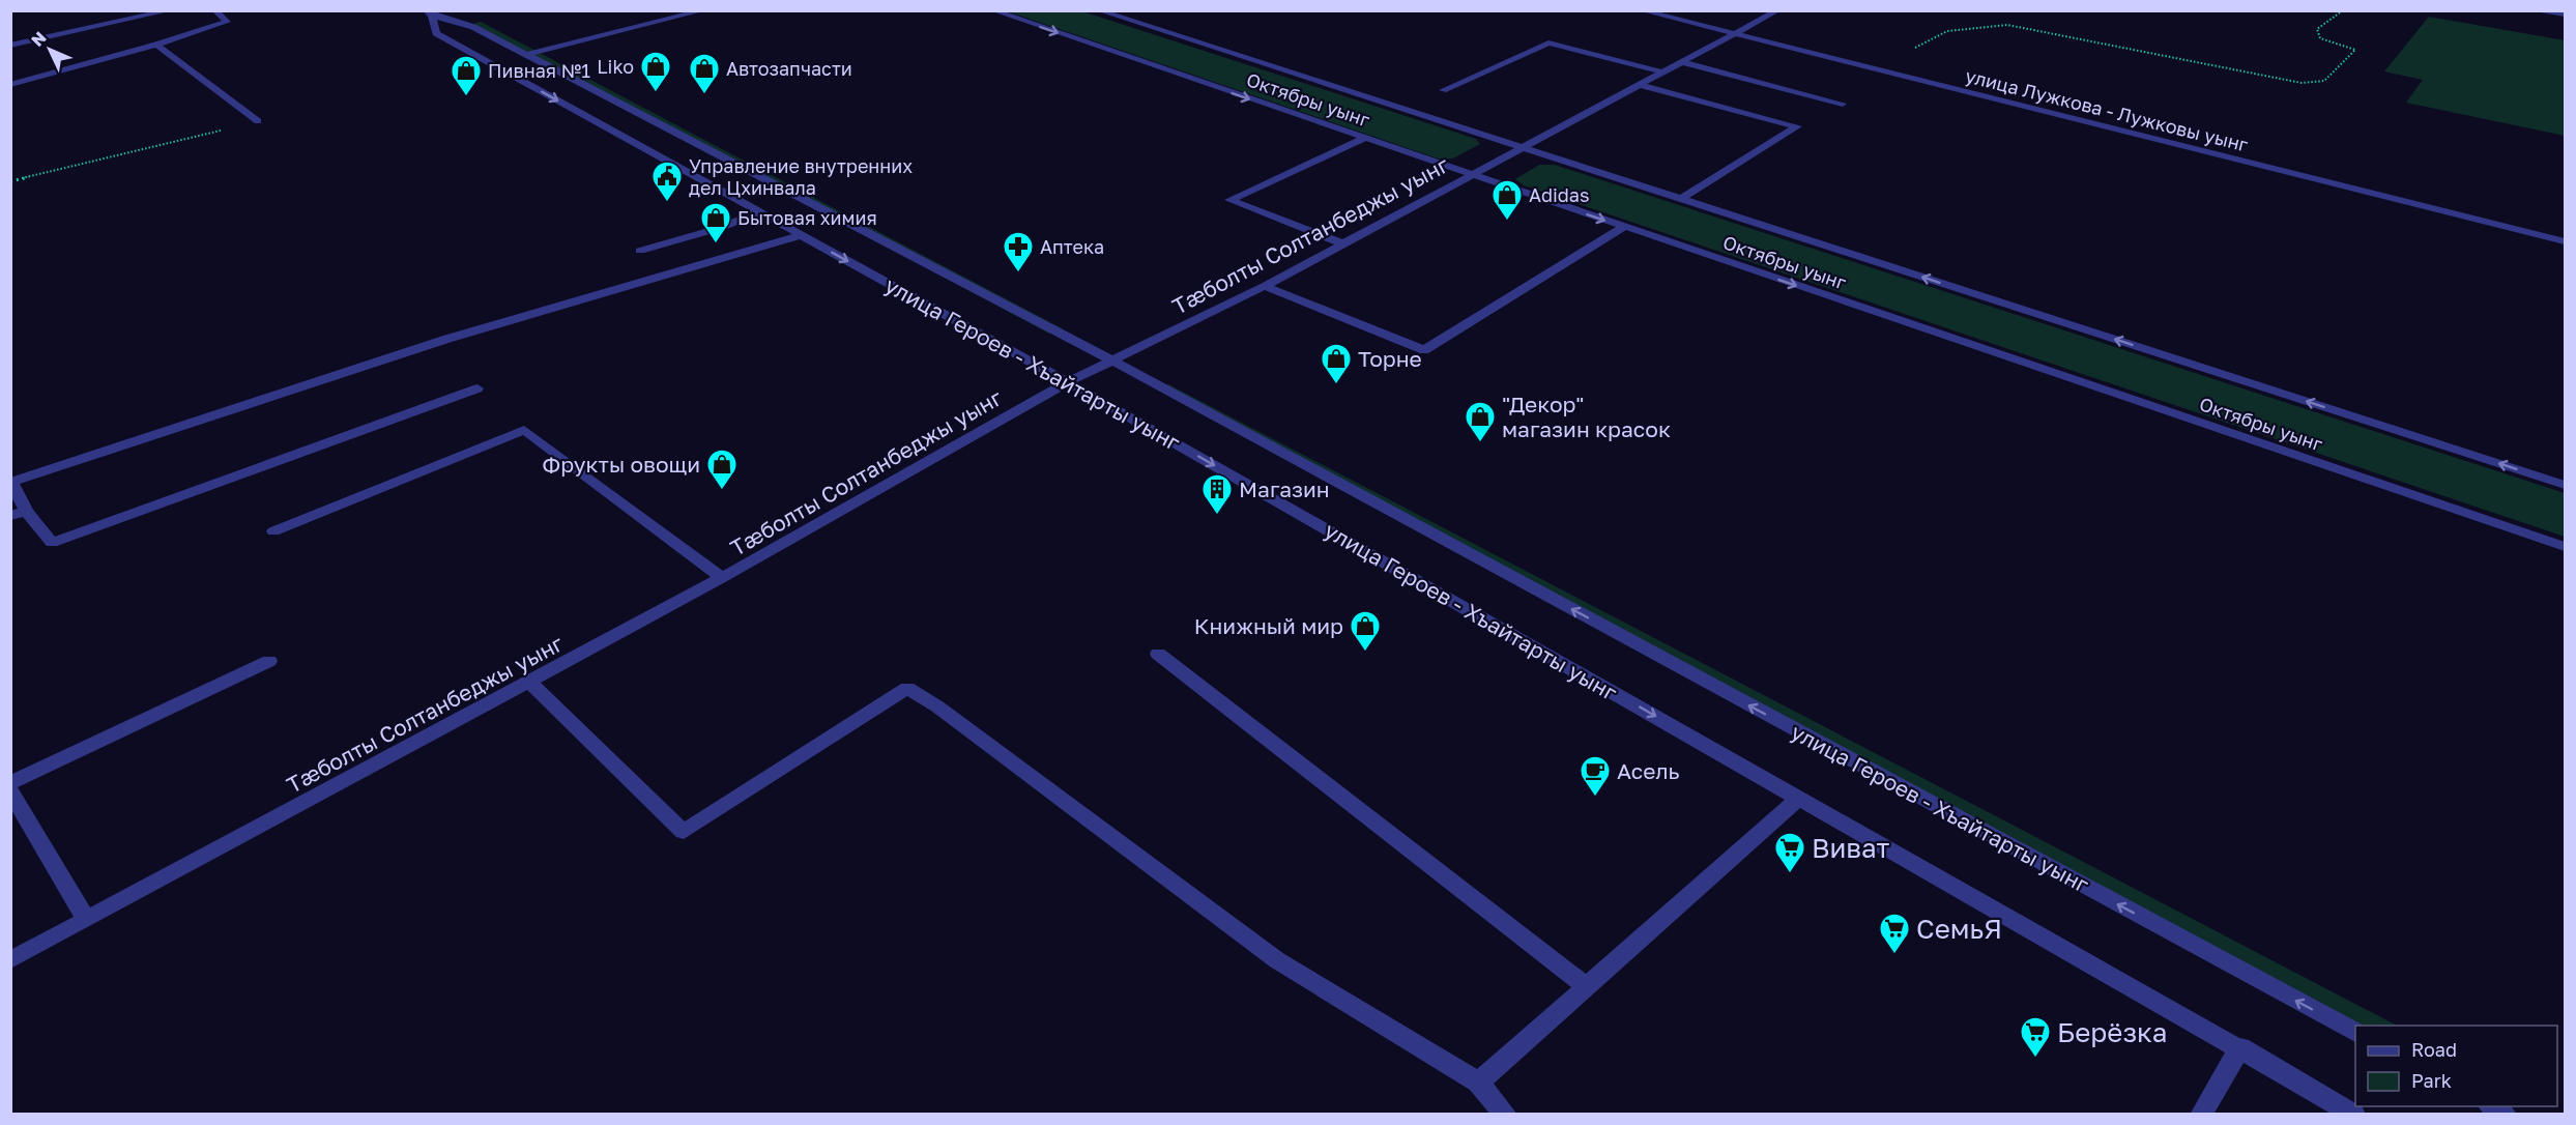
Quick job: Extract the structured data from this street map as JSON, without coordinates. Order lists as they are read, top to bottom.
{
  "streets": {
    "street": [
      "Октябры уынг",
      "улица Лужкова - Лужковы уынг",
      "Тæболты Солтанбеджы уынг",
      "улица Героев - Хъайтарты уынг"
    ]
  },
  "crossings": [
    ["Октябры уынг", "Тæболты Солтанбеджы уынг"],
    ["улица Лужкова - Лужковы уынг", "Тæболты Солтанбеджы уынг"],
    ["Тæболты Солтанбеджы уынг", "улица Героев - Хъайтарты уынг"]
  ],
  "places": {
    "shop": [
      "Liko",
      "Автозапчасти",
      "Пивная №1",
      "Adidas",
      "Бытовая химия",
      "Торне",
      "\"Декор\" магазин красок",
      "Фрукты овощи",
      "Книжный мир"
    ],
    "public building": ["Управление внутренних дел Цхинвала"],
    "pharmacy": ["Аптека"],
    "building": ["Магазин"],
    "cafe": ["Асель"],
    "supermarket": ["Виват", "СемьЯ", "Берёзка"]
  },
  "legend": ["Road", "Park"],
  "north": "top left"
}
